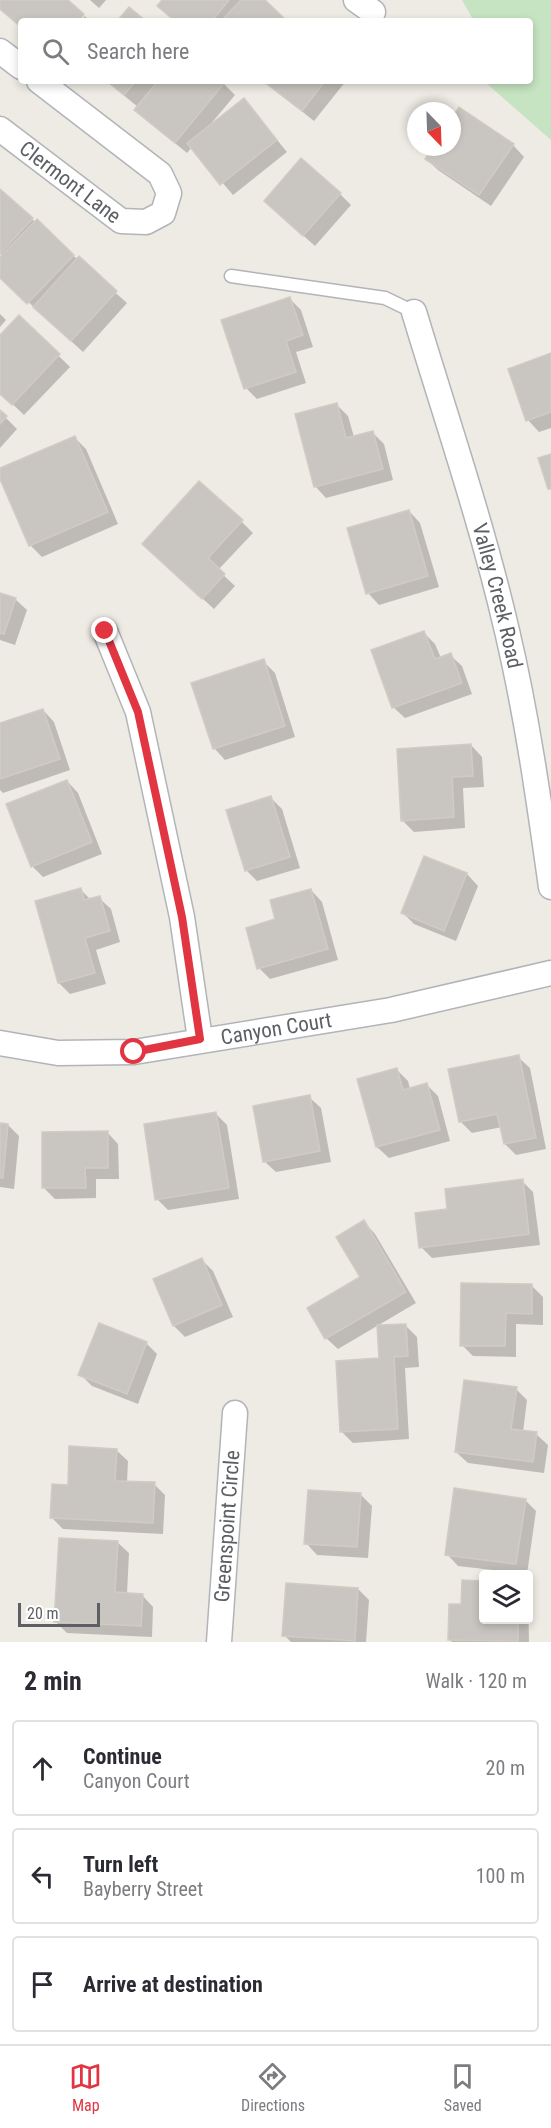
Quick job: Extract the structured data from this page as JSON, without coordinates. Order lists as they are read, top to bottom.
{
  "streets": {
    "street": [
      "Clermont Lane",
      "Valley Creek Road",
      "Canyon Court",
      "Greenspoint Circle"
    ]
  },
  "scale_bar": "20 m",
  "north": "bottom right",
  "page": {
    "search": "Search here",
    "scale": "20 m",
    "heading": ["2 min", "Walk · 120 m"],
    "list": [
      ["Continue", "Canyon Court", "20 m"],
      ["Turn left", "Bayberry Street", "100 m"],
      "Arrive at destination"
    ],
    "nav": ["Map", "Directions", "Saved"]
  }
}
